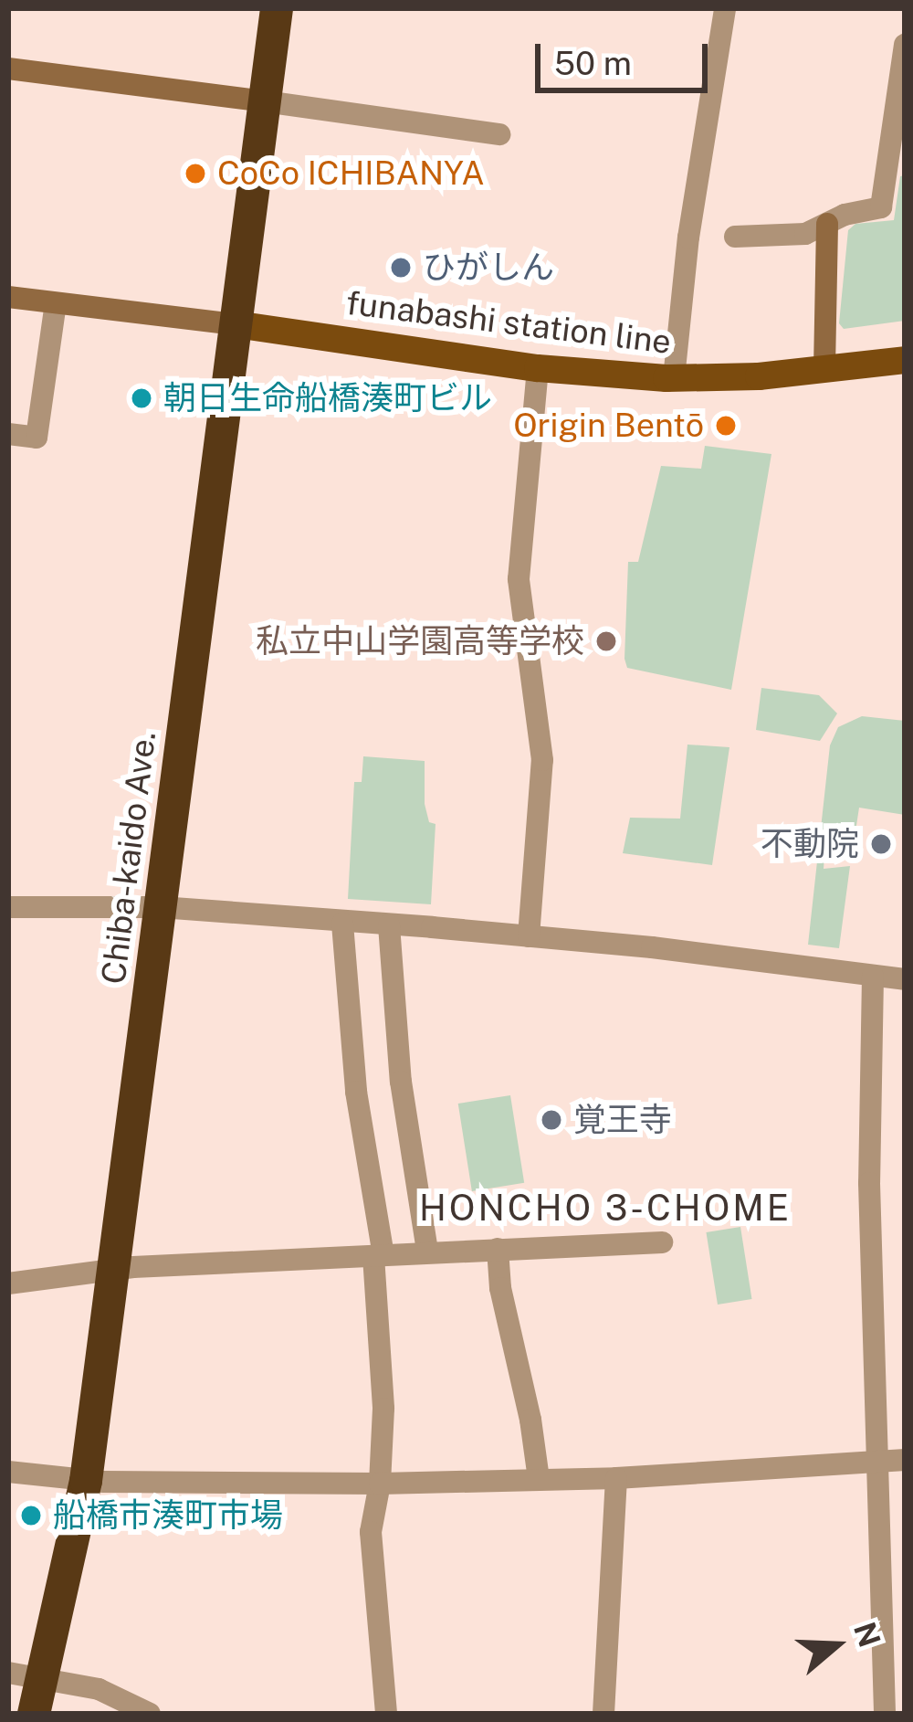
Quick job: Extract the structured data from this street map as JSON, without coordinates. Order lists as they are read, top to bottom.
{
  "streets": {
    "highway": ["Chiba-kaido Ave."],
    "main road": ["funabashi station line"]
  },
  "crossings": [
    ["funabashi station line", "Chiba-kaido Ave."]
  ],
  "districts": ["HONCHO 3-CHOME"],
  "places": [
    "CoCo ICHIBANYA",
    "ひがしん",
    "朝日生命船橋湊町ビル",
    "Origin Bentō",
    "私立中山学園高等学校",
    "不動院",
    "覚王寺",
    "船橋市湊町市場"
  ],
  "scale_bar": "50 m",
  "north": "right"
}
